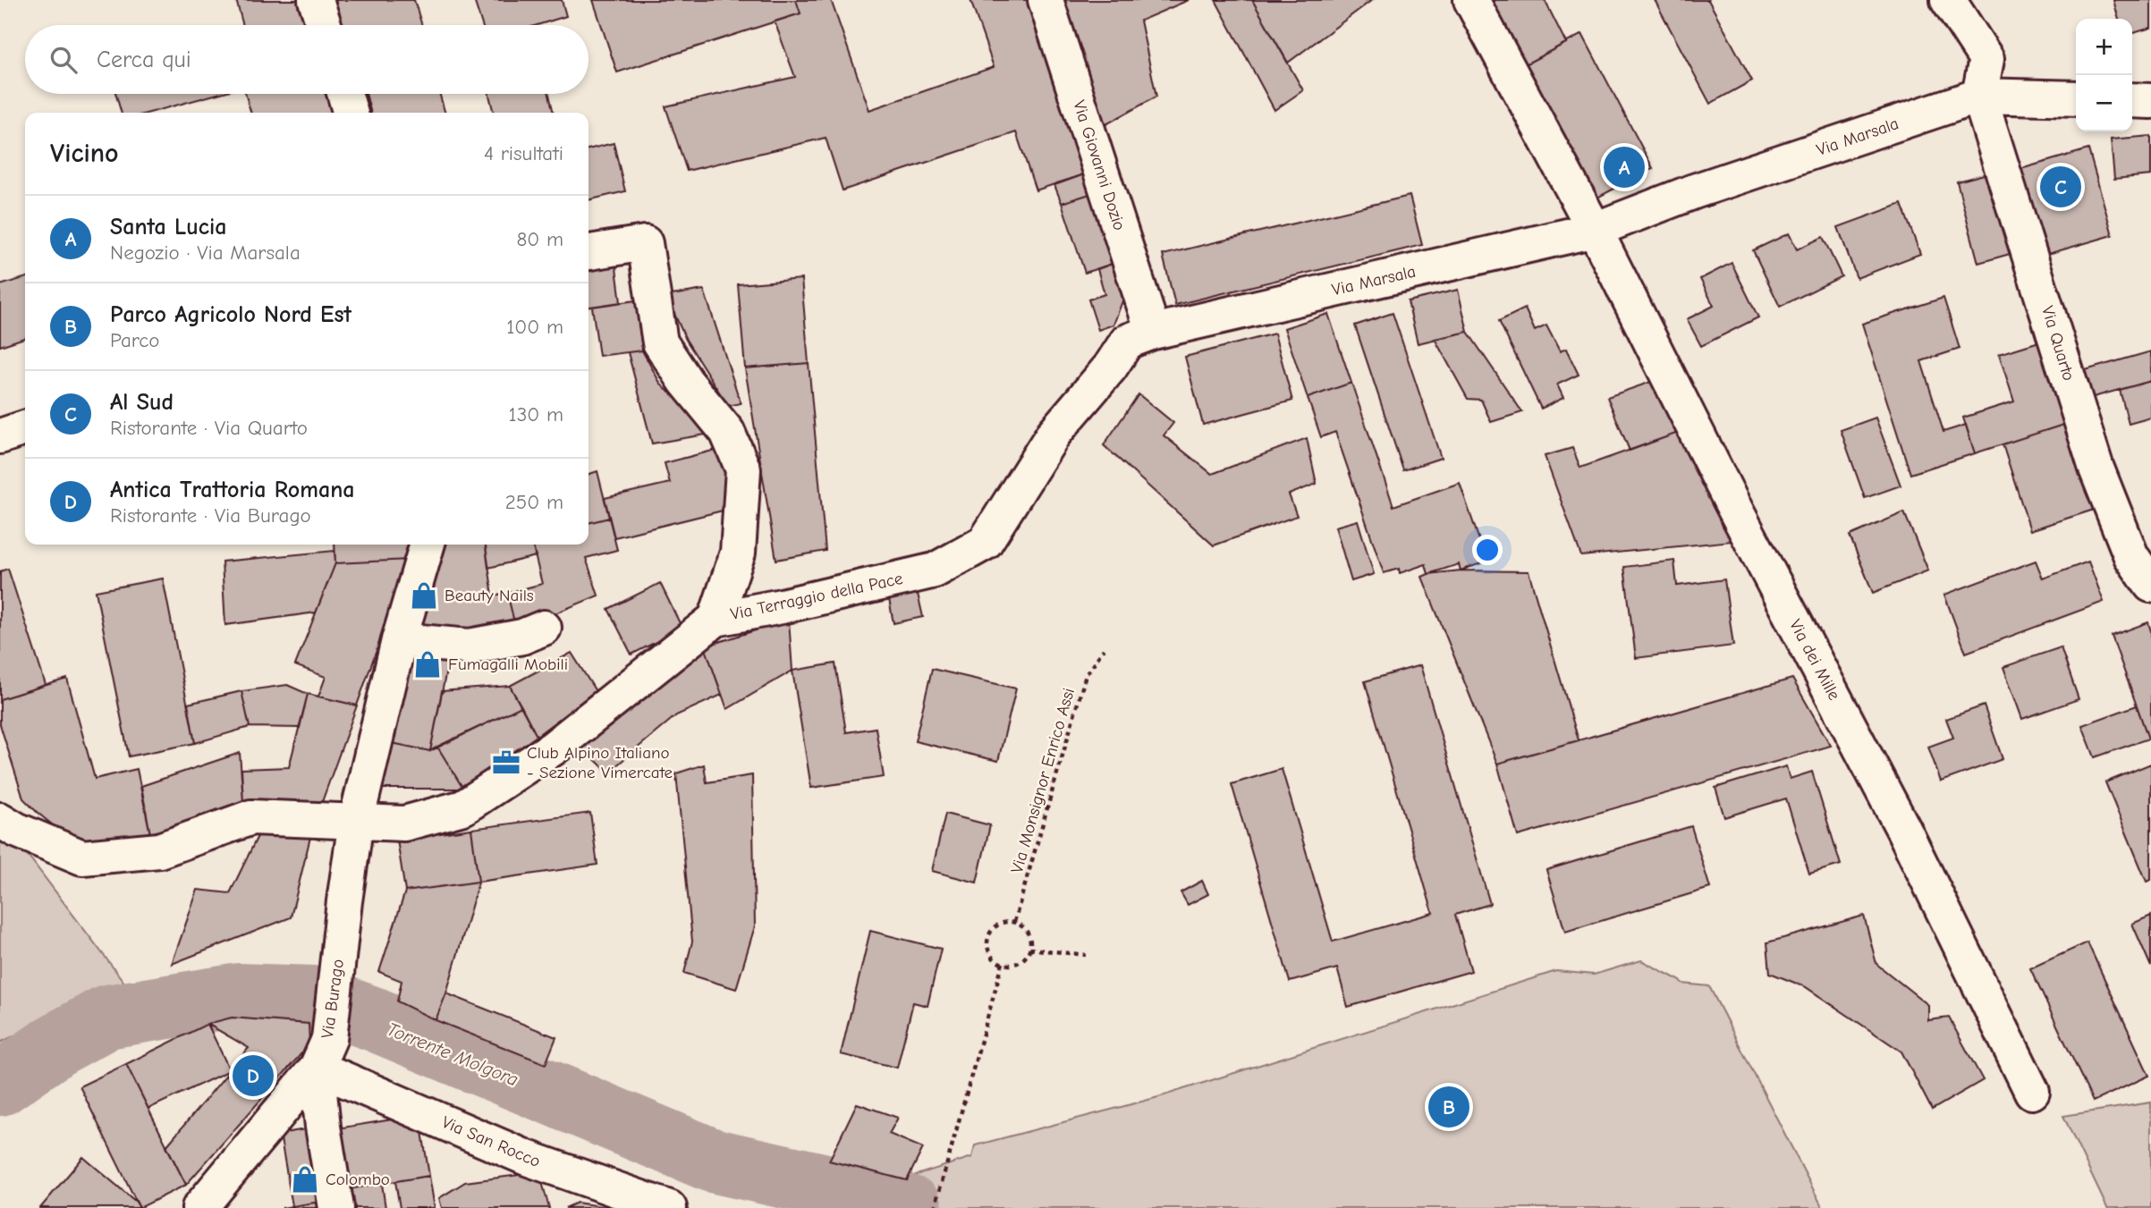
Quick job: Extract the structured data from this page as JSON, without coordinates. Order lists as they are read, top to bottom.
{
  "streets": {
    "street": [
      "Via Marsala",
      "Via Giovanni Dozio",
      "Via Quarto",
      "Via Terraggio della Pace",
      "Via dei Mille",
      "Via Burago",
      "Via San Rocco"
    ],
    "path": ["Via Monsignor Enrico Assi"]
  },
  "crossings": [
    ["Via Marsala", "Via Giovanni Dozio"],
    ["Via Marsala", "Via Quarto"],
    ["Via Marsala", "Via Terraggio della Pace"],
    ["Via Marsala", "Via dei Mille"],
    ["Via Giovanni Dozio", "Via Terraggio della Pace"],
    ["Via Terraggio della Pace", "Via Burago"],
    ["Via Burago", "Via San Rocco"]
  ],
  "water": ["Torrente Molgora"],
  "places": {
    "shop": ["Beauty Nails", "Fumagalli Mobili", "Colombo"],
    "office": ["Club Alpino Italiano - Sezione Vimercate"]
  },
  "page": {
    "map_buttons": ["+", "−"],
    "search": "Cerca qui",
    "heading": ["Vicino", "4 risultati"],
    "pins": [
      "A",
      "C",
      "D",
      "B"
    ],
    "list": [
      {
        "mark": "A",
        "name": "Santa Lucia",
        "note": "Negozio · Via Marsala",
        "value": "80 m"
      },
      {
        "mark": "B",
        "name": "Parco Agricolo Nord Est",
        "note": "Parco",
        "value": "100 m"
      },
      {
        "mark": "C",
        "name": "Al Sud",
        "note": "Ristorante · Via Quarto",
        "value": "130 m"
      },
      {
        "mark": "D",
        "name": "Antica Trattoria Romana",
        "note": "Ristorante · Via Burago",
        "value": "250 m"
      }
    ]
  }
}
